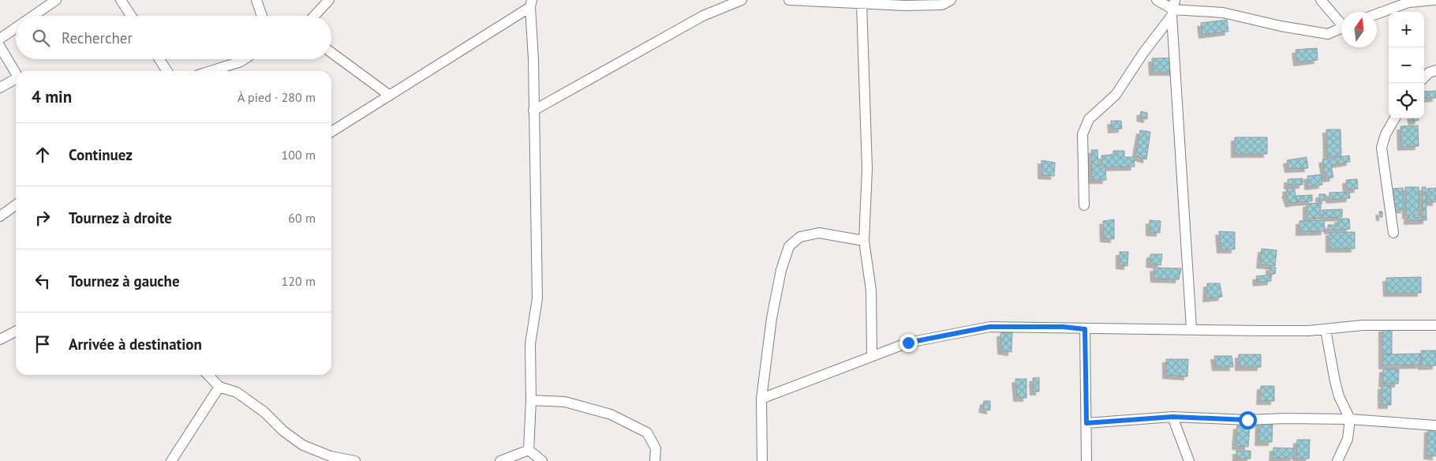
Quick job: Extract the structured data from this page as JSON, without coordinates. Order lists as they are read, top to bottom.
{
  "north": "top",
  "page": {
    "map_buttons": ["+", "−"],
    "search": "Rechercher",
    "heading": ["4 min", "À pied · 280 m"],
    "list": [
      ["Continuez", "100 m"],
      ["Tournez à droite", "60 m"],
      ["Tournez à gauche", "120 m"],
      "Arrivée à destination"
    ]
  }
}
